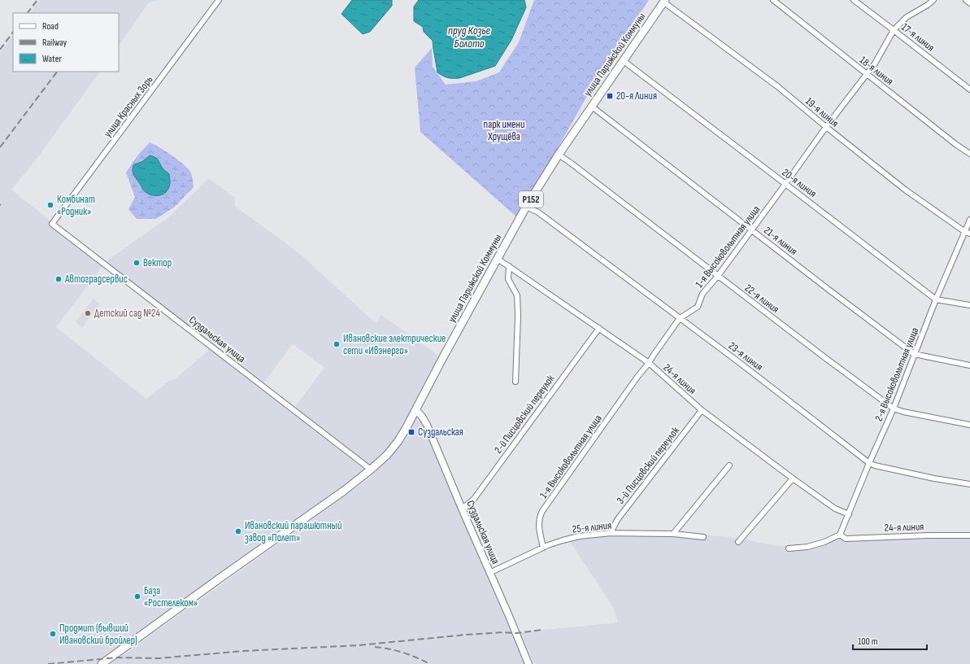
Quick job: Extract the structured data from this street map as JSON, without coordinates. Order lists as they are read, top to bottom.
{
  "streets": {
    "main road": ["улица Парижской Коммуны", "Р152", "Суздальская улица"],
    "street": [
      "17-я линия",
      "18-я линия",
      "улица Красных Зорь",
      "19-я линия",
      "20-я линия",
      "21-я линия",
      "1-я Высоковольтная улица",
      "22-я линия",
      "23-я линия",
      "2-я Высоковольтная улица",
      "24-я линия",
      "2-й Писцовский переулок",
      "3-й Писцовский переулок",
      "25-я линия"
    ]
  },
  "crossings": [
    ["17-я линия", "1-я Высоковольтная улица"],
    ["улица Парижской Коммуны", "19-я линия"],
    ["улица Парижской Коммуны", "20-я линия"],
    ["улица Парижской Коммуны", "21-я линия"],
    ["улица Парижской Коммуны", "22-я линия"],
    ["улица Парижской Коммуны", "Суздальская улица"],
    ["улица Парижской Коммуны", "23-я линия"],
    ["улица Парижской Коммуны", "24-я линия"],
    ["18-я линия", "1-я Высоковольтная улица"],
    ["улица Красных Зорь", "Суздальская улица"],
    ["19-я линия", "1-я Высоковольтная улица"],
    ["19-я линия", "2-я Высоковольтная улица"],
    ["20-я линия", "1-я Высоковольтная улица"],
    ["20-я линия", "2-я Высоковольтная улица"],
    ["21-я линия", "1-я Высоковольтная улица"],
    ["21-я линия", "2-я Высоковольтная улица"],
    ["1-я Высоковольтная улица", "22-я линия"],
    ["1-я Высоковольтная улица", "23-я линия"],
    ["1-я Высоковольтная улица", "24-я линия"],
    ["1-я Высоковольтная улица", "25-я линия"],
    ["22-я линия", "2-я Высоковольтная улица"],
    ["Суздальская улица", "2-й Писцовский переулок"],
    ["Суздальская улица", "25-я линия"],
    ["23-я линия", "2-я Высоковольтная улица"],
    ["2-я Высоковольтная улица", "24-я линия"],
    ["24-я линия", "2-й Писцовский переулок"],
    ["24-я линия", "3-й Писцовский переулок"],
    ["3-й Писцовский переулок", "25-я линия"]
  ],
  "water": ["пруд Козье Болото"],
  "parks": ["парк имени Хрущёва"],
  "places": {
    "transit": ["20-я Линия", "Суздальская"],
    "other": [
      "Комбинат «Родник»",
      "Вектор",
      "Автоградсервис",
      "Детский сад №24",
      "Ивановские электрические сети «Ивэнерго»",
      "Ивановский парашютный завод «Полет»",
      "База «Ростелеком»",
      "Продмит (бывший Ивановский бройлер)"
    ]
  },
  "legend": ["Road", "Railway", "Water"],
  "scale_bar": "100 m"
}
